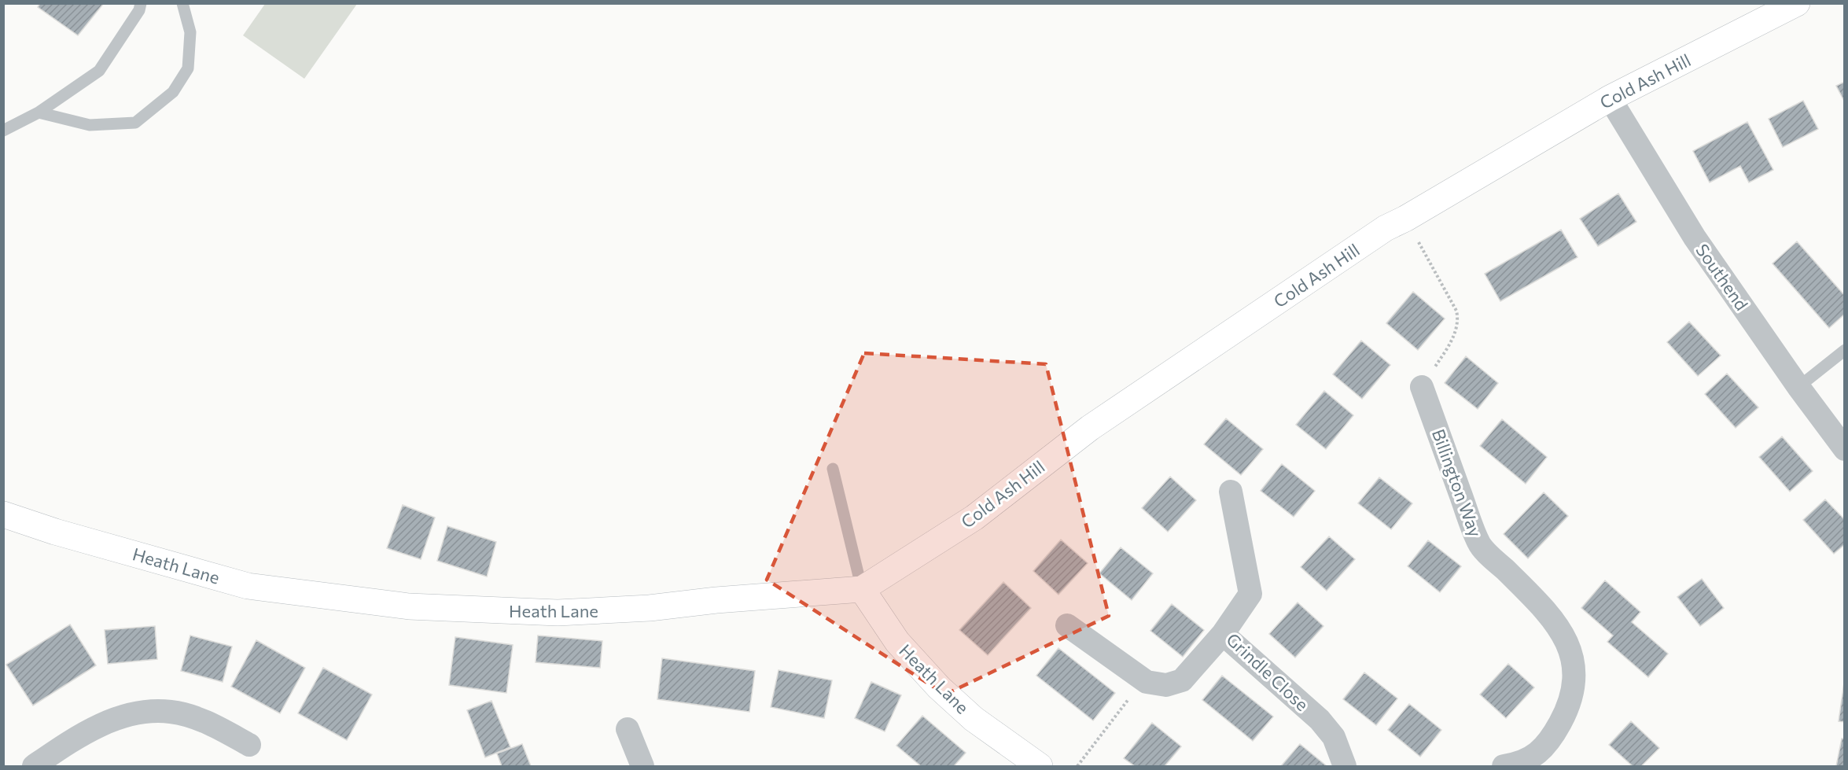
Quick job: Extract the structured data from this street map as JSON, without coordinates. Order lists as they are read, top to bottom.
{
  "streets": {
    "street": [
      "Cold Ash Hill",
      "Southend",
      "Billington Way",
      "Heath Lane",
      "Grindle Close"
    ]
  },
  "crossings": [
    ["Cold Ash Hill", "Southend"],
    ["Cold Ash Hill", "Heath Lane"]
  ]
}
